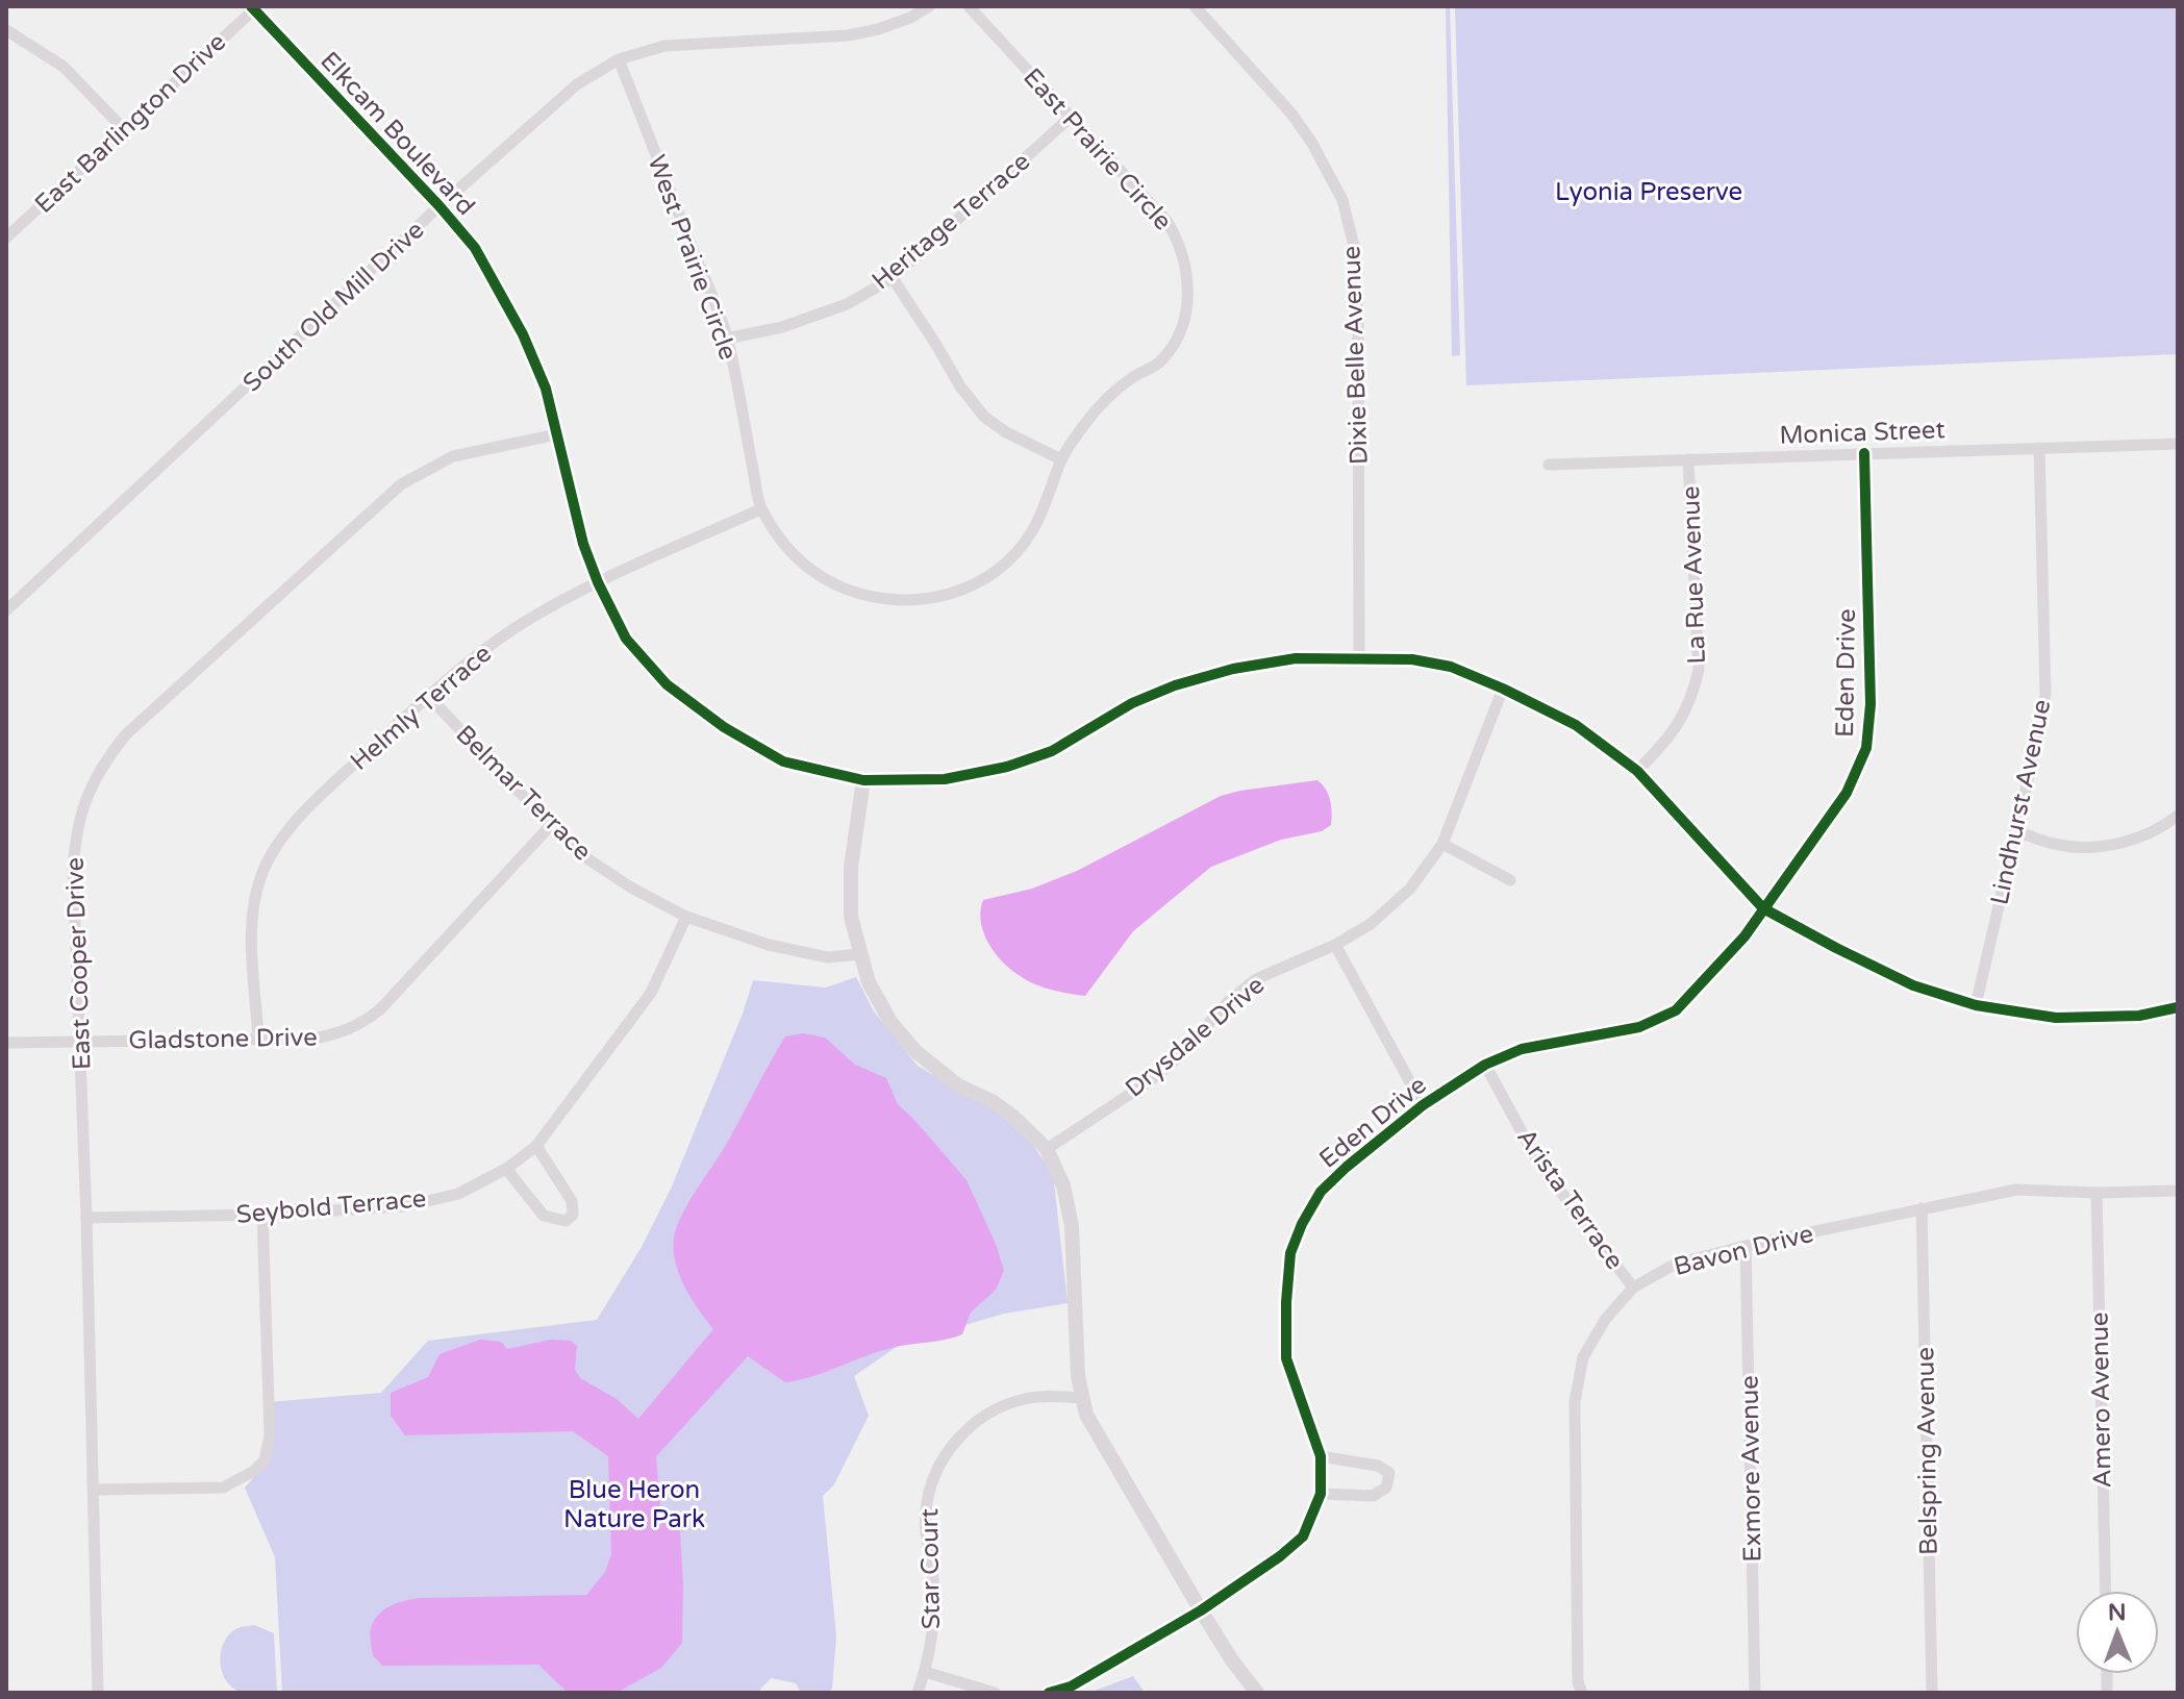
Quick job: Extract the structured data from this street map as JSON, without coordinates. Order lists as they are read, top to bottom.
{
  "streets": {
    "street": [
      "East Barlington Drive",
      "Elkcam Boulevard",
      "East Prairie Circle",
      "Heritage Terrace",
      "West Prairie Circle",
      "South Old Mill Drive",
      "Dixie Belle Avenue",
      "Monica Street",
      "La Rue Avenue",
      "Eden Drive",
      "Helmly Terrace",
      "Belmar Terrace",
      "Lindhurst Avenue",
      "East Cooper Drive",
      "Drysdale Drive",
      "Gladstone Drive",
      "Arista Terrace",
      "Seybold Terrace",
      "Bavon Drive",
      "Amero Avenue",
      "Belspring Avenue",
      "Exmore Avenue",
      "Star Court"
    ]
  },
  "crossings": [
    ["East Barlington Drive", "Elkcam Boulevard"],
    ["Elkcam Boulevard", "South Old Mill Drive"],
    ["Elkcam Boulevard", "Dixie Belle Avenue"],
    ["Elkcam Boulevard", "La Rue Avenue"],
    ["Elkcam Boulevard", "Eden Drive"],
    ["Elkcam Boulevard", "Helmly Terrace"],
    ["Elkcam Boulevard", "Lindhurst Avenue"],
    ["Elkcam Boulevard", "East Cooper Drive"],
    ["Elkcam Boulevard", "Drysdale Drive"],
    ["East Prairie Circle", "Heritage Terrace"],
    ["East Prairie Circle", "West Prairie Circle"],
    ["East Prairie Circle", "Helmly Terrace"],
    ["Heritage Terrace", "West Prairie Circle"],
    ["West Prairie Circle", "South Old Mill Drive"],
    ["West Prairie Circle", "Helmly Terrace"],
    ["Monica Street", "La Rue Avenue"],
    ["Monica Street", "Eden Drive"],
    ["Monica Street", "Lindhurst Avenue"],
    ["Eden Drive", "Arista Terrace"],
    ["Helmly Terrace", "Belmar Terrace"],
    ["Helmly Terrace", "Gladstone Drive"],
    ["Belmar Terrace", "Gladstone Drive"],
    ["Belmar Terrace", "Seybold Terrace"],
    ["East Cooper Drive", "Gladstone Drive"],
    ["East Cooper Drive", "Seybold Terrace"],
    ["Arista Terrace", "Bavon Drive"],
    ["Bavon Drive", "Amero Avenue"],
    ["Bavon Drive", "Belspring Avenue"],
    ["Bavon Drive", "Exmore Avenue"]
  ],
  "parks": ["Lyonia Preserve", "Blue Heron Nature Park"],
  "north": "top"
}
